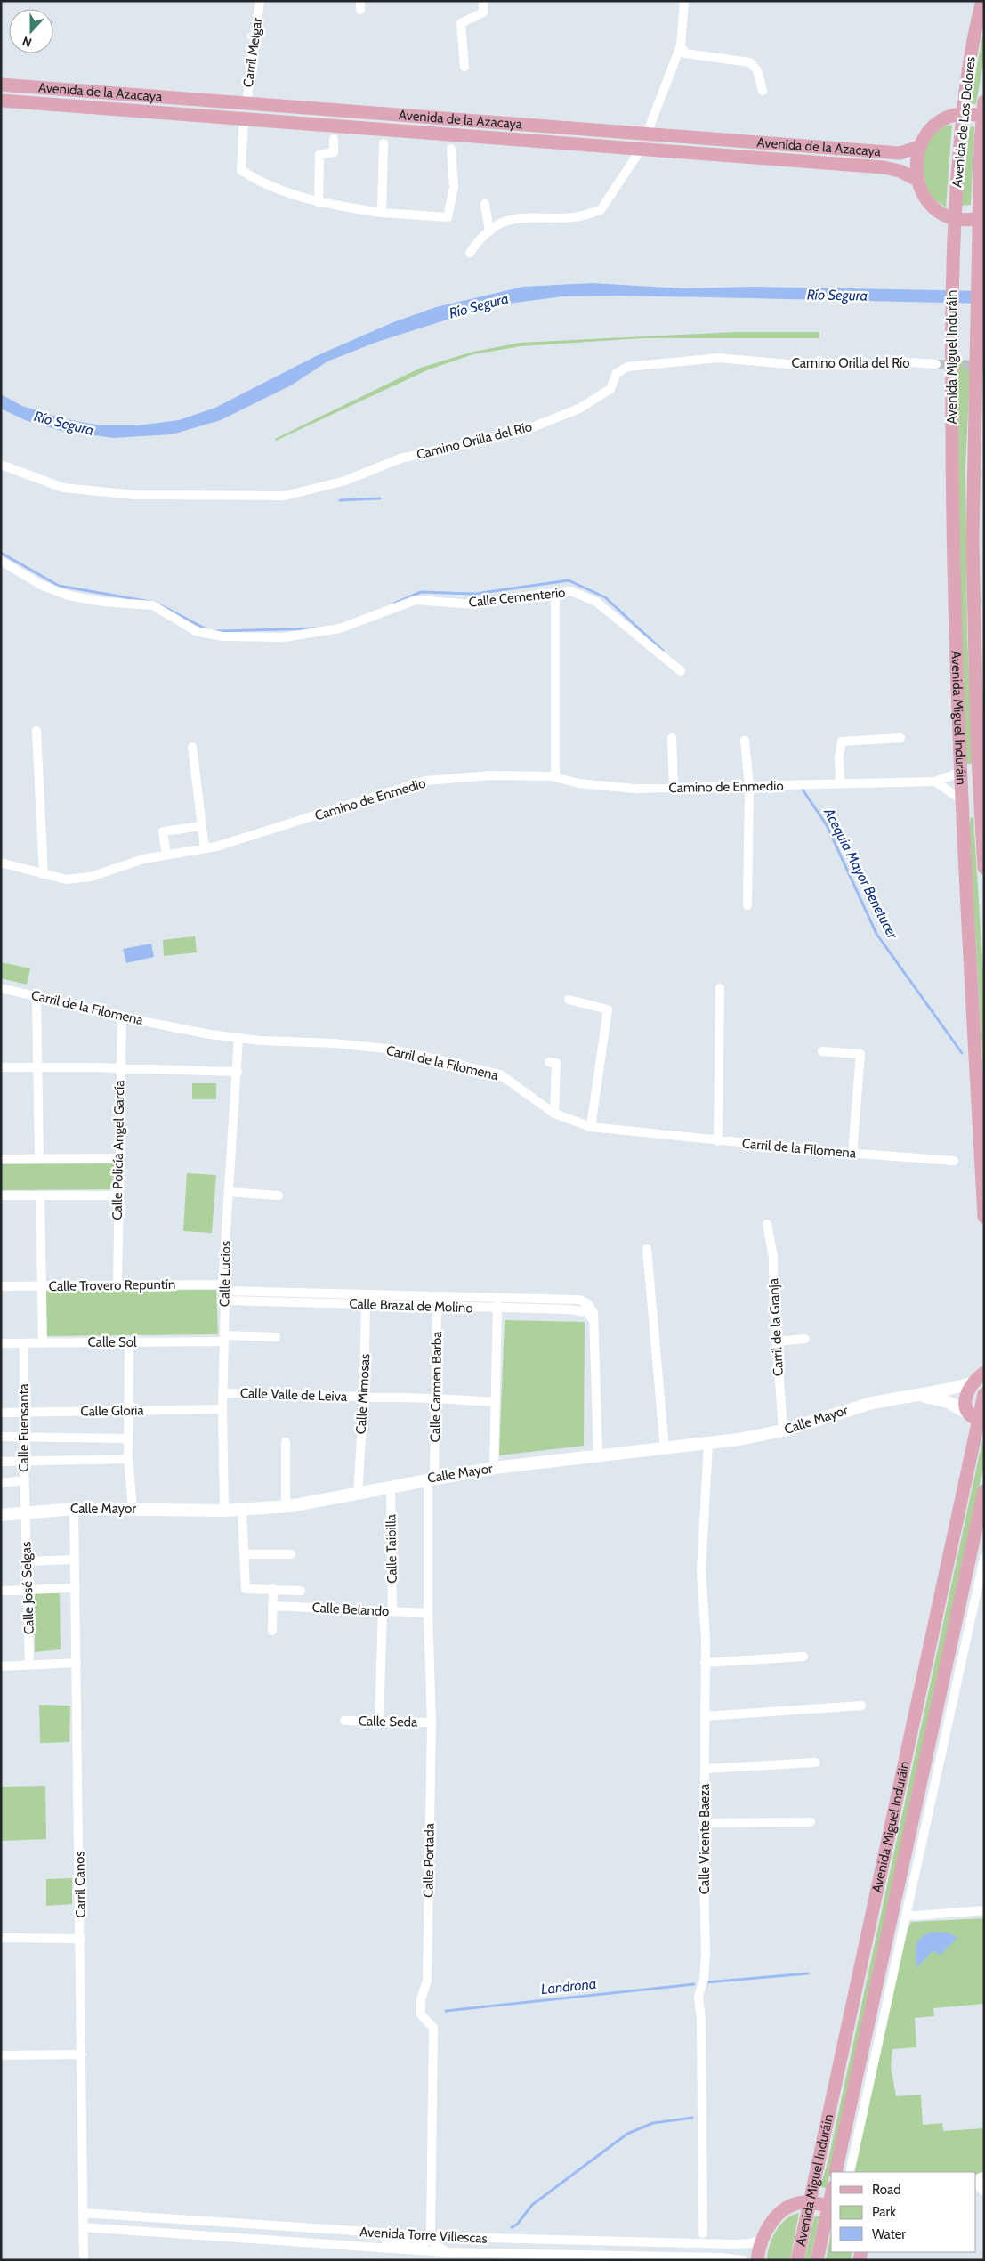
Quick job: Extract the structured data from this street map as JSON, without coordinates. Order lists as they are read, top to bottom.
{
  "streets": {
    "main road": [
      "Avenida de la Azacaya",
      "Avenida de Los Dolores",
      "Avenida Miguel Induráin",
      "Calle Mayor"
    ],
    "street": [
      "Carril Melgar",
      "Camino Orilla del Río",
      "Calle Cementerio",
      "Camino de Enmedio",
      "Carril de la Filomena",
      "Calle Policía Angel García",
      "Calle Lucios",
      "Calle Trovero Repuntín",
      "Calle Brazal de Molino",
      "Carril de la Granja",
      "Calle Sol",
      "Calle Carmen Barba",
      "Calle Mimosas",
      "Calle Valle de Leiva",
      "Calle Gloria",
      "Calle Fuensanta",
      "Calle Taibilla",
      "Calle José Selgas",
      "Calle Belando",
      "Calle Seda",
      "Calle Vicente Baeza",
      "Calle Portada",
      "Carril Canos",
      "Avenida Torre Villescas"
    ]
  },
  "crossings": [
    ["Carril Melgar", "Avenida de la Azacaya"],
    ["Avenida de Los Dolores", "Avenida Miguel Induráin"],
    ["Avenida Miguel Induráin", "Camino de Enmedio"],
    ["Avenida Miguel Induráin", "Calle Mayor"],
    ["Carril de la Filomena", "Calle Policía Angel García"],
    ["Carril de la Filomena", "Calle Lucios"],
    ["Calle Policía Angel García", "Calle Trovero Repuntín"],
    ["Calle Lucios", "Calle Trovero Repuntín"],
    ["Calle Lucios", "Calle Brazal de Molino"],
    ["Calle Lucios", "Calle Sol"],
    ["Calle Lucios", "Calle Valle de Leiva"],
    ["Calle Lucios", "Calle Gloria"],
    ["Calle Lucios", "Calle Mayor"],
    ["Calle Trovero Repuntín", "Calle Brazal de Molino"],
    ["Calle Trovero Repuntín", "Calle Carmen Barba"],
    ["Calle Trovero Repuntín", "Calle Mimosas"],
    ["Calle Brazal de Molino", "Calle Carmen Barba"],
    ["Calle Brazal de Molino", "Calle Mimosas"],
    ["Carril de la Granja", "Calle Mayor"],
    ["Calle Sol", "Calle Fuensanta"],
    ["Calle Carmen Barba", "Calle Valle de Leiva"],
    ["Calle Carmen Barba", "Calle Mayor"],
    ["Calle Carmen Barba", "Calle Portada"],
    ["Calle Mimosas", "Calle Valle de Leiva"],
    ["Calle Mimosas", "Calle Mayor"],
    ["Calle Gloria", "Calle Fuensanta"],
    ["Calle Mayor", "Calle Fuensanta"],
    ["Calle Mayor", "Calle Taibilla"],
    ["Calle Mayor", "Calle José Selgas"],
    ["Calle Mayor", "Calle Vicente Baeza"],
    ["Calle Mayor", "Calle Portada"],
    ["Calle Mayor", "Carril Canos"],
    ["Calle Fuensanta", "Calle José Selgas"],
    ["Calle Taibilla", "Calle Belando"],
    ["Calle Taibilla", "Calle Seda"],
    ["Calle Belando", "Calle Portada"],
    ["Calle Seda", "Calle Portada"],
    ["Calle Portada", "Avenida Torre Villescas"],
    ["Carril Canos", "Avenida Torre Villescas"]
  ],
  "water": ["Río Segura", "Acequia Mayor Benetucer", "Landrona"],
  "legend": ["Road", "Park", "Water"],
  "north": "bottom"
}
